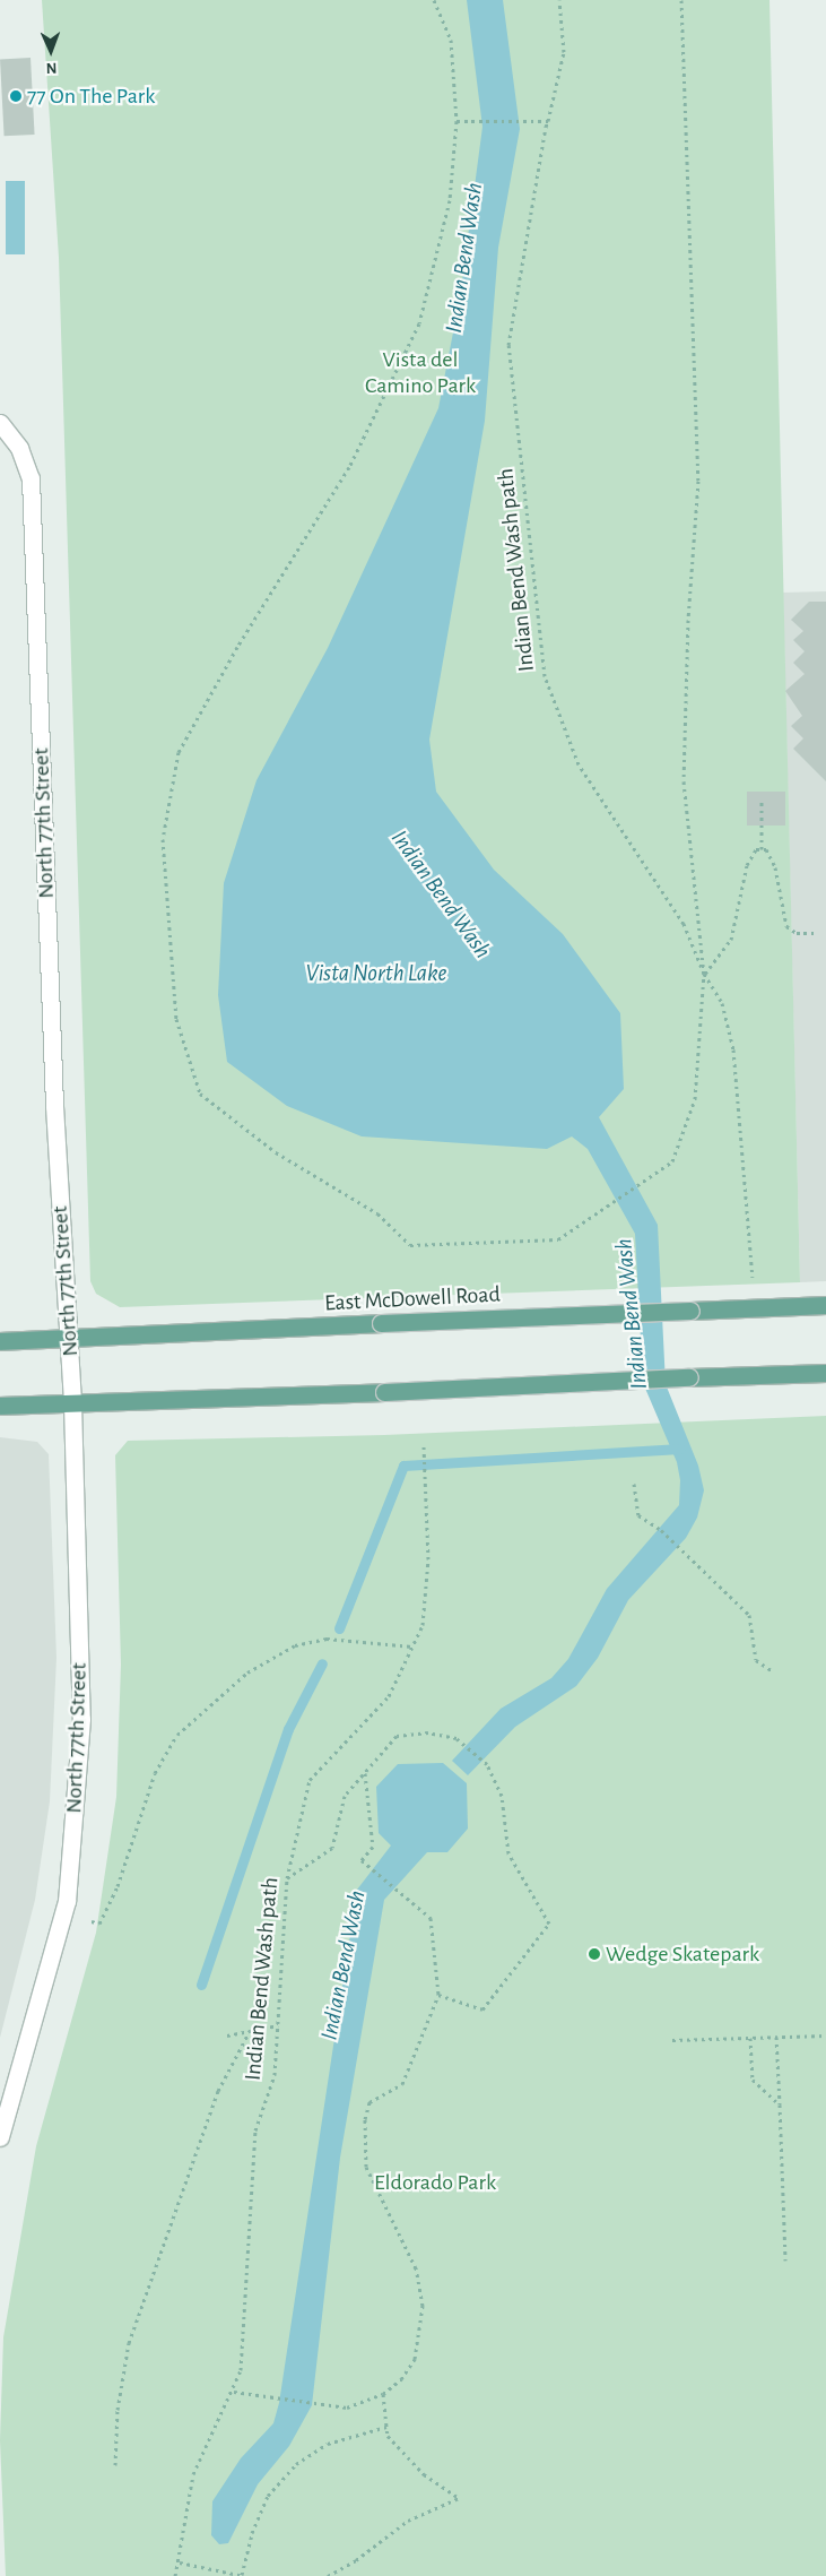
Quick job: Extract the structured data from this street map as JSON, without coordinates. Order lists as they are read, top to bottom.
{
  "streets": {
    "main road": ["East McDowell Road"],
    "street": ["North 77th Street"],
    "path": ["Indian Bend Wash path"]
  },
  "crossings": [
    ["North 77th Street", "East McDowell Road"]
  ],
  "water": ["Indian Bend Wash", "Vista North Lake"],
  "parks": ["Vista del Camino Park", "Eldorado Park"],
  "places": ["77 On The Park", "Wedge Skatepark"],
  "north": "bottom"
}
